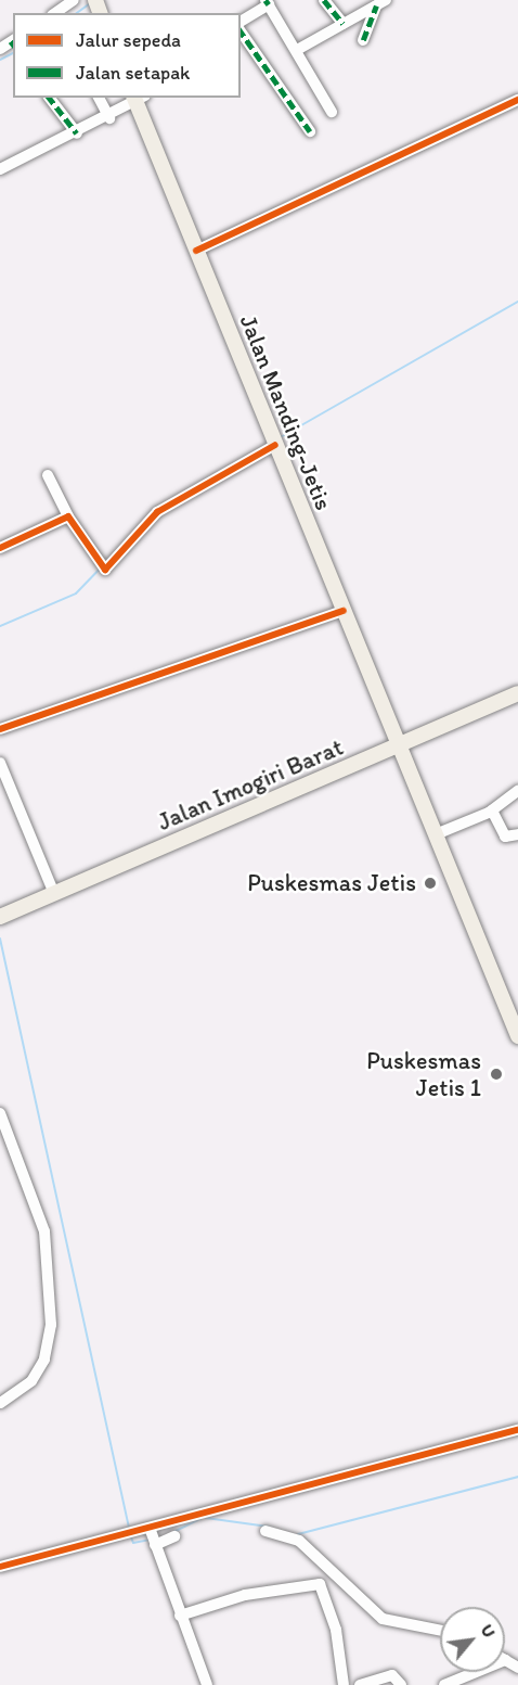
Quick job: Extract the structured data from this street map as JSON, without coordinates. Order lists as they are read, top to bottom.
{
  "streets": {
    "main road": ["Jalan Manding-Jetis", "Jalan Imogiri Barat"]
  },
  "crossings": [
    ["Jalan Manding-Jetis", "Jalan Imogiri Barat"]
  ],
  "places": ["Puskesmas Jetis", "Puskesmas Jetis 1"],
  "legend": ["Jalur sepeda", "Jalan setapak"],
  "north": "top right"
}
